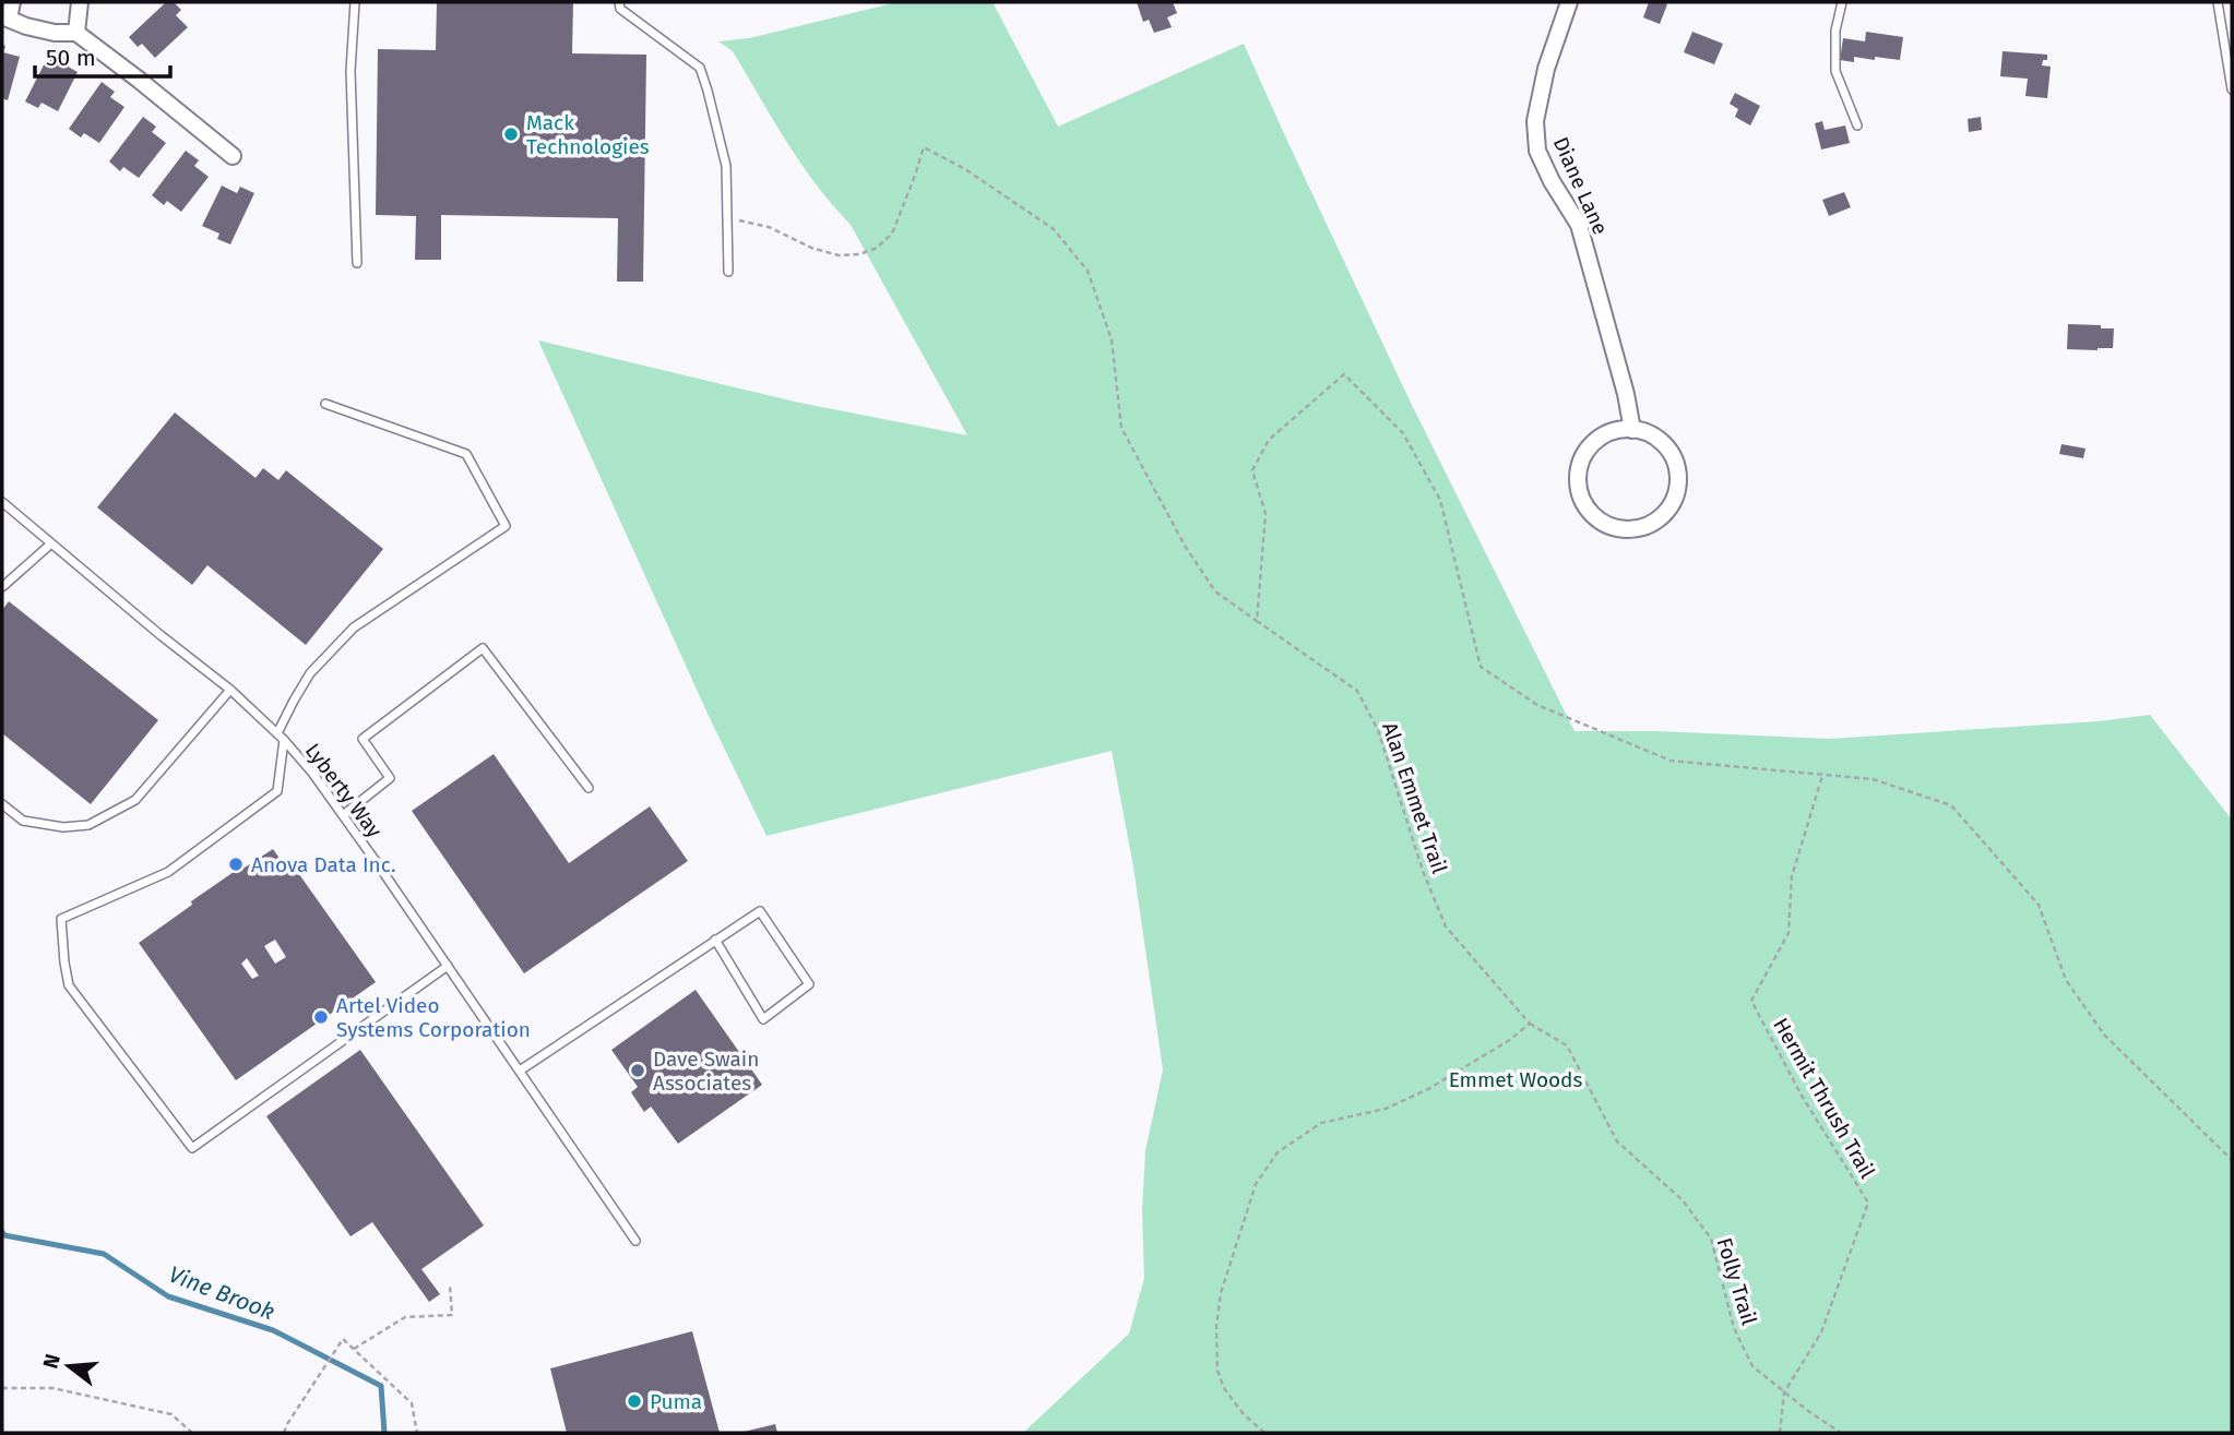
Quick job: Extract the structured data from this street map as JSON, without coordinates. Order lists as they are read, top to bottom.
{
  "streets": {
    "street": ["Diane Lane"],
    "lane": ["Lyberty Way"],
    "path": ["Alan Emmet Trail", "Hermit Thrush Trail", "Folly Trail"]
  },
  "crossings": [
    ["Alan Emmet Trail", "Folly Trail"],
    ["Hermit Thrush Trail", "Folly Trail"]
  ],
  "water": ["Vine Brook"],
  "parks": ["Emmet Woods"],
  "places": [
    "Mack Technologies",
    "Anova Data Inc.",
    "Artel Video Systems Corporation",
    "Dave Swain Associates",
    "Puma"
  ],
  "scale_bar": "50 m",
  "north": "left"
}
